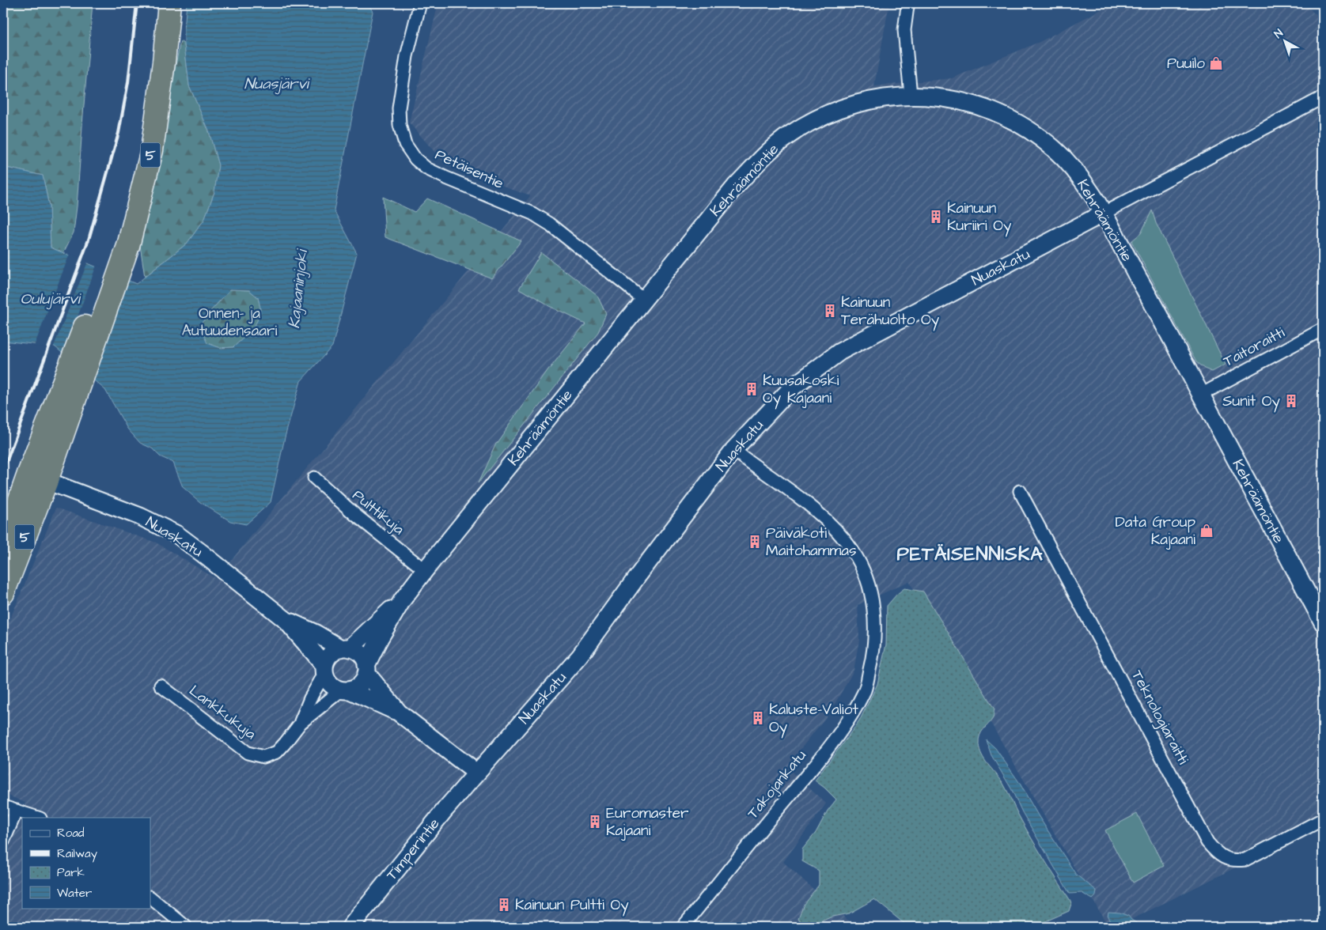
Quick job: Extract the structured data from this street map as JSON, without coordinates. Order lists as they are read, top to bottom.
{
  "streets": {
    "highway": ["5"],
    "street": [
      "Petäisentie",
      "Kehräämöntie",
      "Nuaskatu",
      "Taitoraitti",
      "Pulttikuja",
      "Lankkukuja",
      "Teknologiaraitti",
      "Takojankatu",
      "Timperintie"
    ]
  },
  "crossings": [
    ["5", "Nuaskatu"],
    ["Petäisentie", "Kehräämöntie"],
    ["Kehräämöntie", "Nuaskatu"],
    ["Kehräämöntie", "Taitoraitti"],
    ["Kehräämöntie", "Pulttikuja"],
    ["Kehräämöntie", "Lankkukuja"],
    ["Nuaskatu", "Lankkukuja"],
    ["Nuaskatu", "Takojankatu"],
    ["Nuaskatu", "Timperintie"]
  ],
  "districts": ["PETÄISENNISKA"],
  "water": ["Nuasjärvi", "Kajaaninjoki", "Oulujärvi"],
  "parks": ["Onnen- ja Autuudensaari"],
  "places": {
    "shop": ["Puuilo", "Data Group Kajaani"],
    "building": [
      "Kainuun Kuriiri Oy",
      "Kainuun Terähuolto Oy",
      "Kuusakoski Oy Kajaani",
      "Sunit Oy",
      "Päiväkoti Maitohammas",
      "Kaluste-Valiot Oy",
      "Euromaster Kajaani",
      "Kainuun Pultti Oy"
    ]
  },
  "legend": [
    "Road",
    "Railway",
    "Park",
    "Water"
  ],
  "north": "top left"
}
